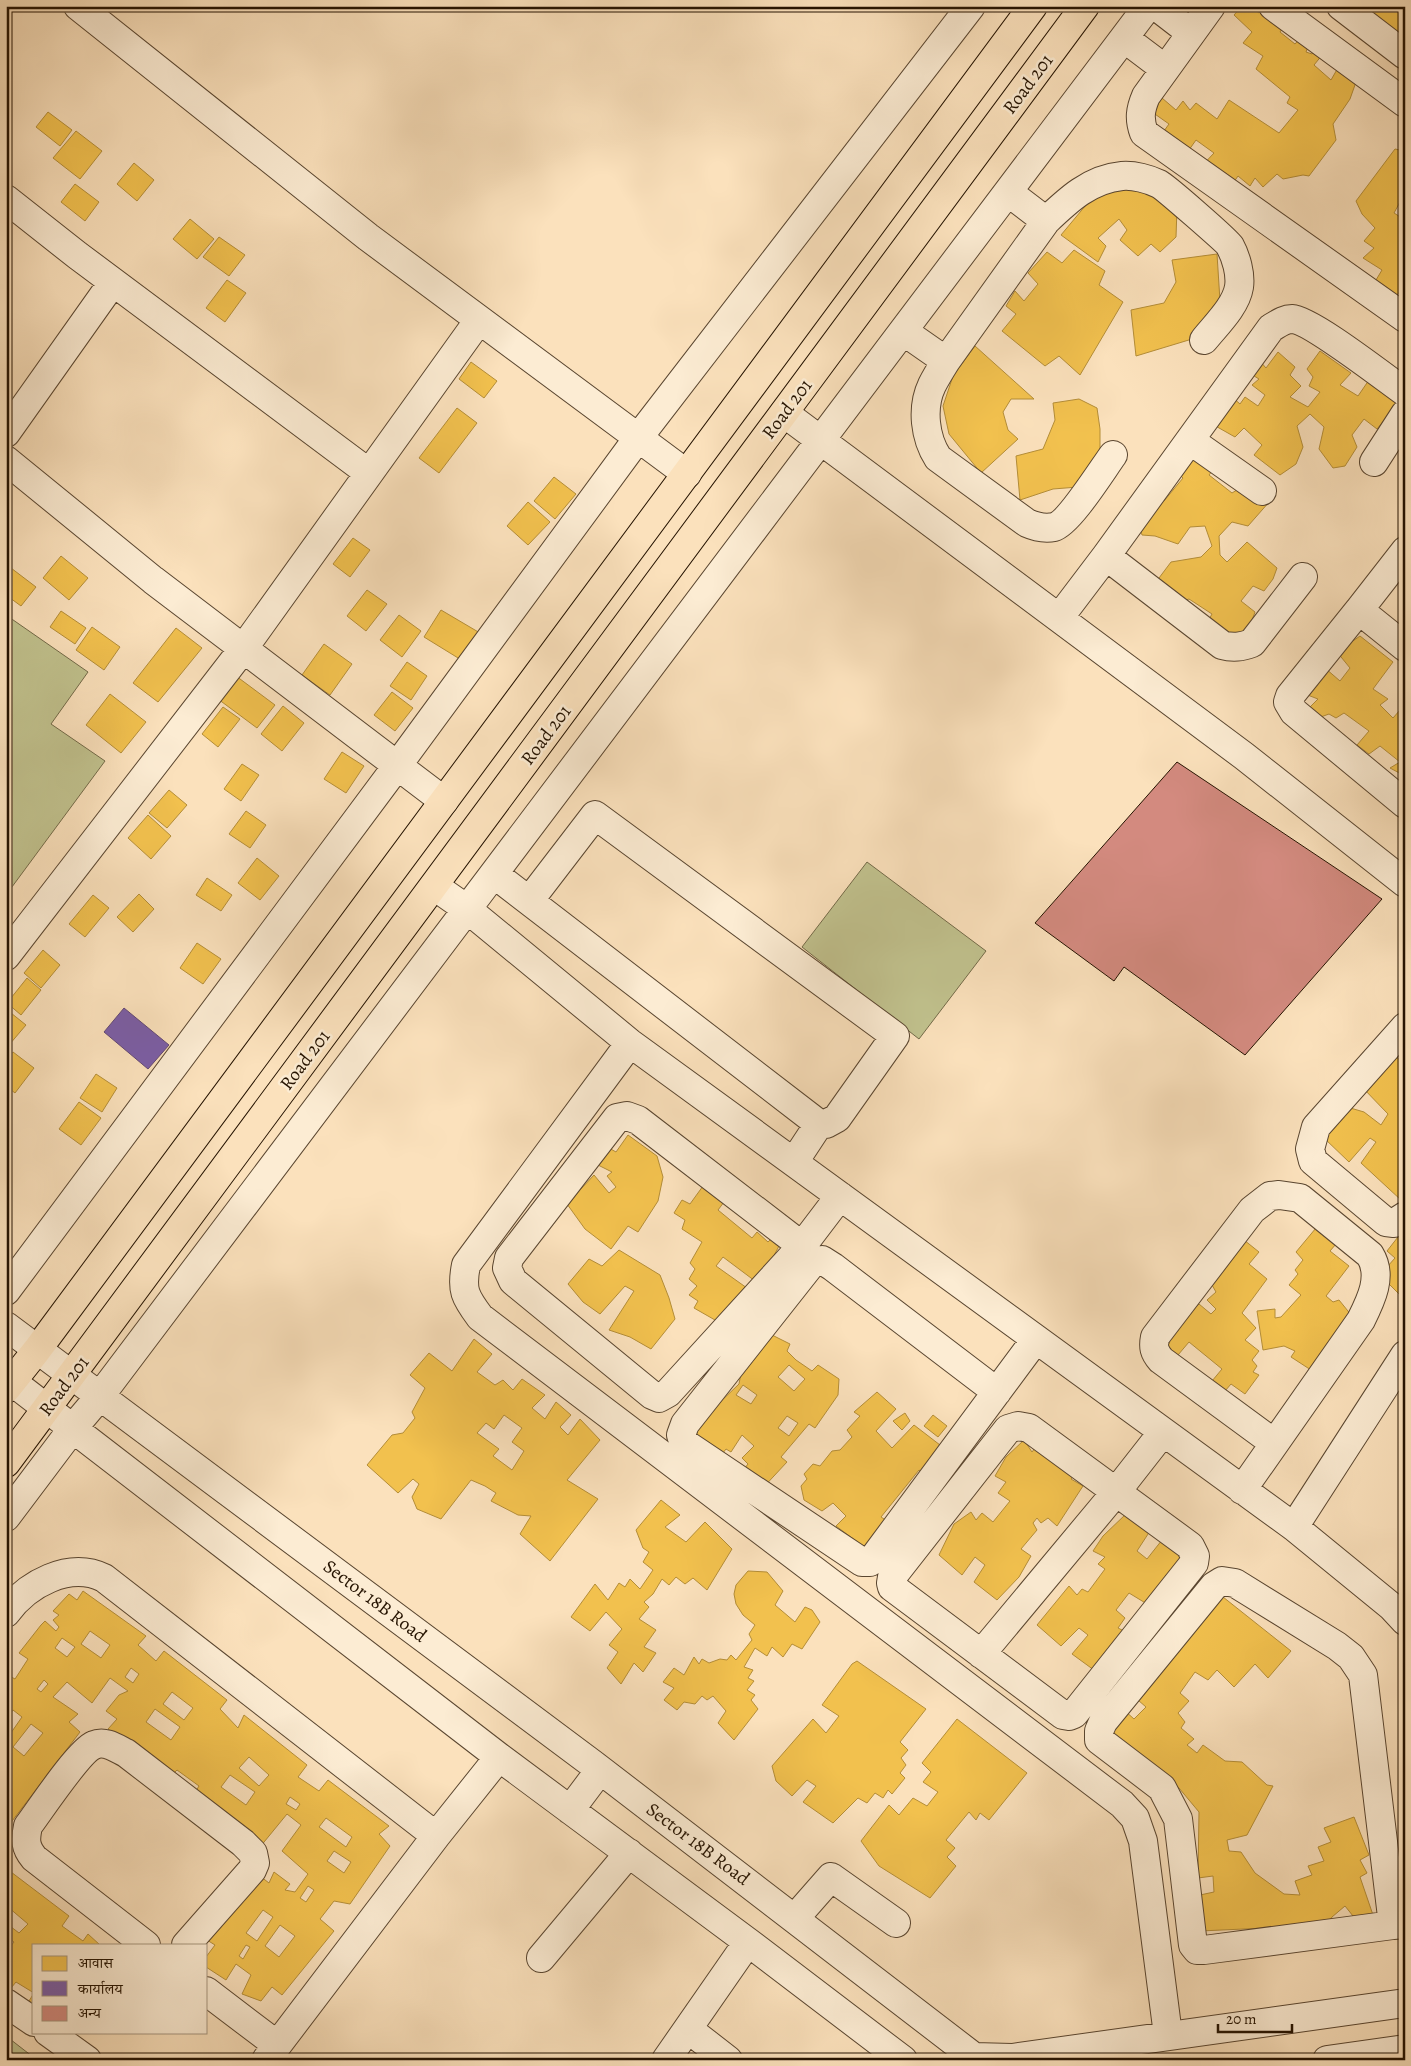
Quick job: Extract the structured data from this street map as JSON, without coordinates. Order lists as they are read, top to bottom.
{
  "streets": {
    "main road": ["Road 201"],
    "street": ["Sector 18B Road"]
  },
  "crossings": [
    ["Road 201", "Sector 18B Road"]
  ],
  "legend": ["आवास", "कार्यालय", "अन्य"],
  "scale_bar": "20 m"
}
